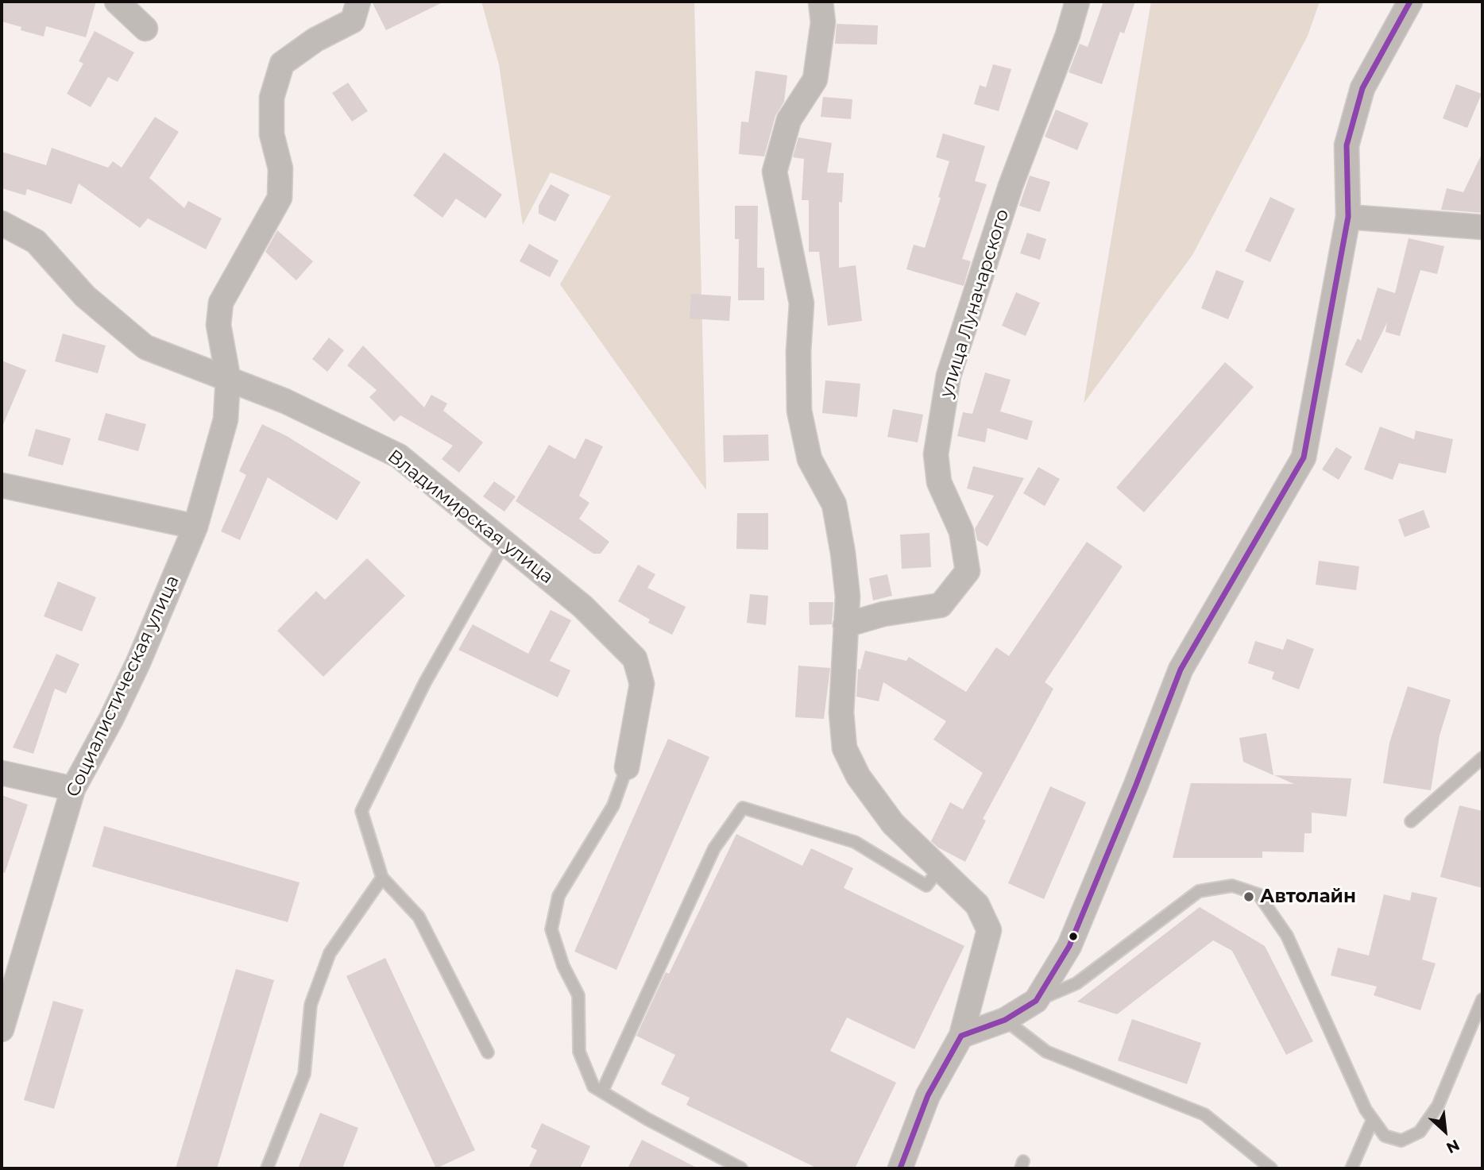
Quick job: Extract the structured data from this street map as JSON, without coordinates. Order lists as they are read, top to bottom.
{
  "streets": {
    "street": ["улица Луначарского", "Владимирская улица", "Социалистическая улица"]
  },
  "crossings": [
    ["Владимирская улица", "Социалистическая улица"]
  ],
  "places": ["Автолайн"],
  "north": "bottom right"
}
